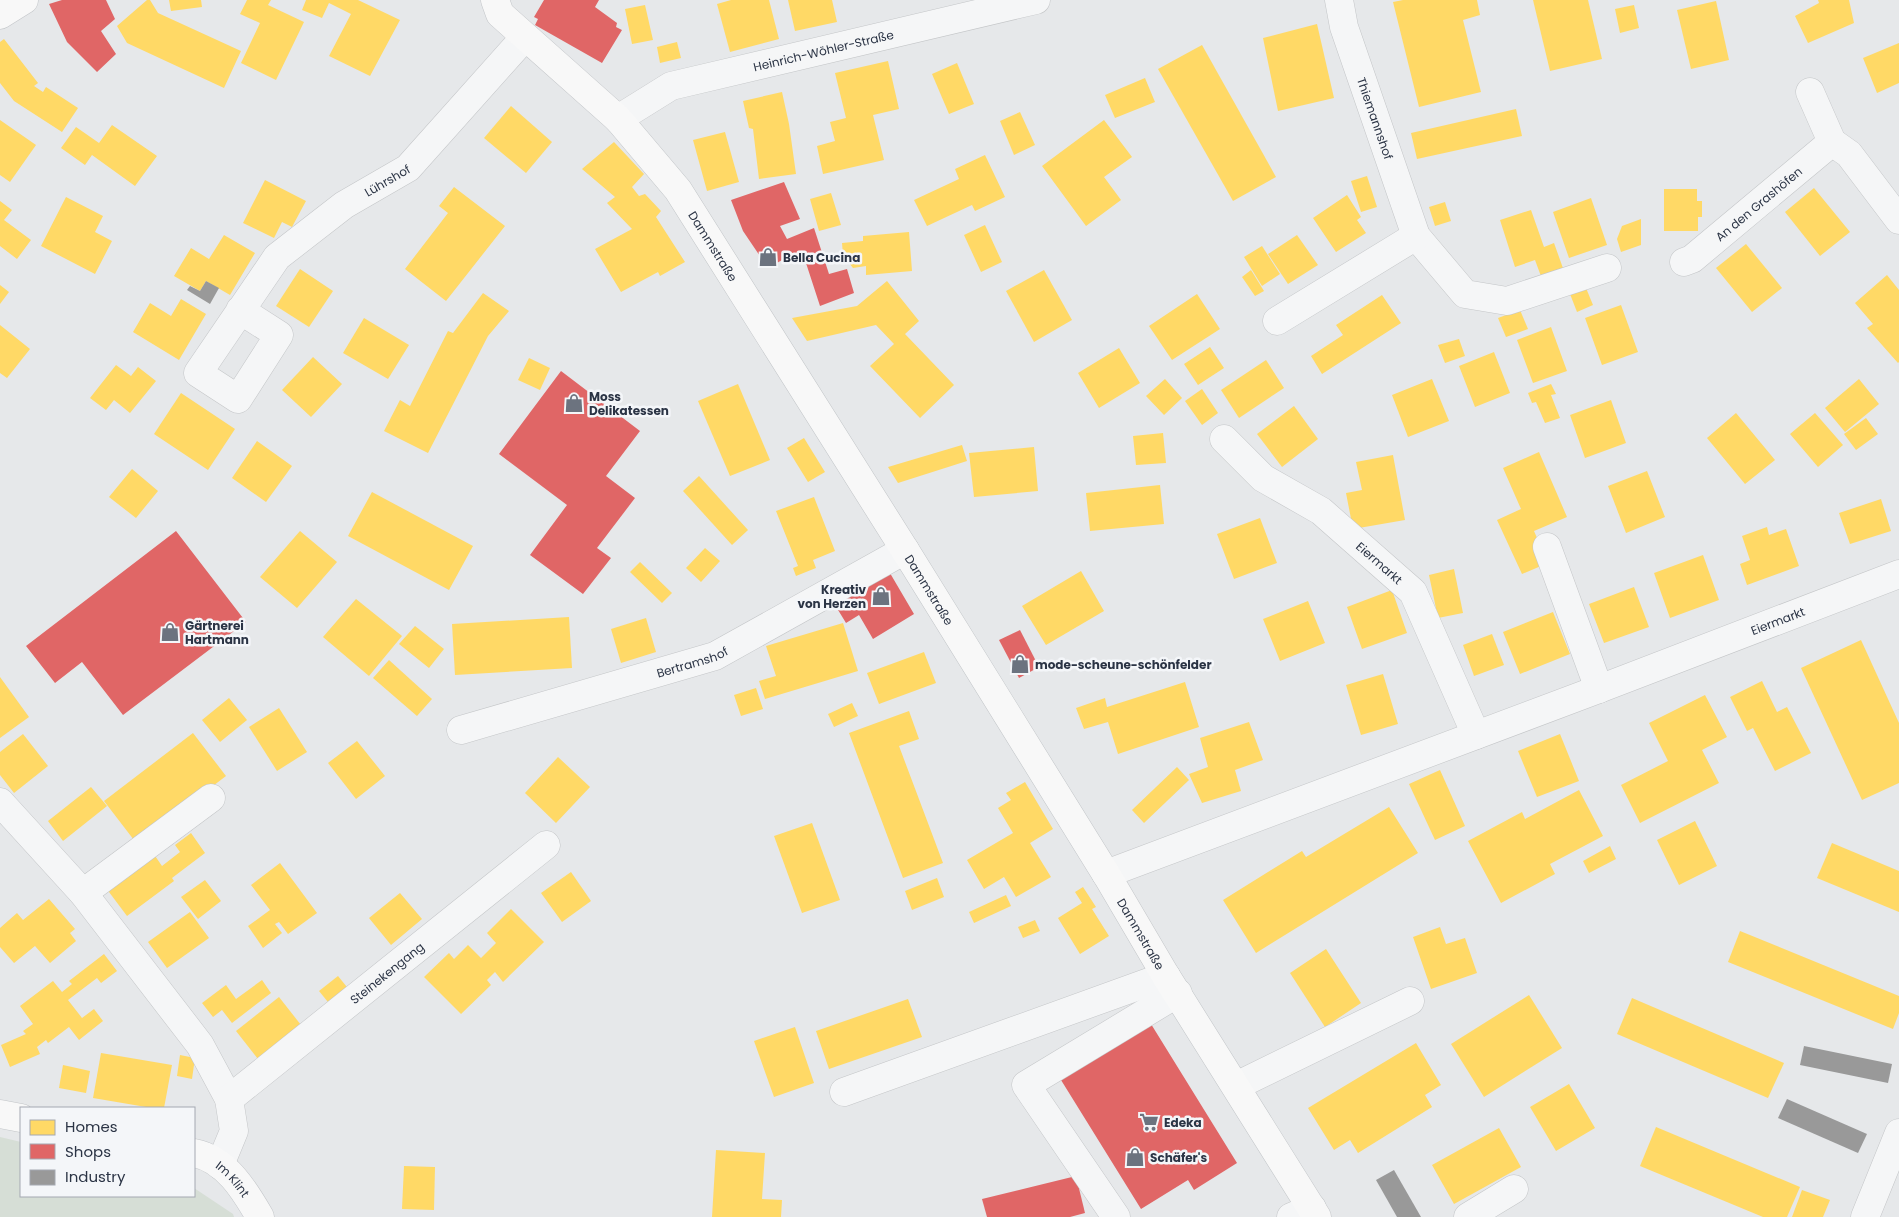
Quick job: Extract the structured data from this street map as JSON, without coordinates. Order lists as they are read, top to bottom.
{
  "streets": {
    "main road": ["Dammstraße", "Im Klint"],
    "street": [
      "Heinrich-Wöhler-Straße",
      "Thiemannshof",
      "Lührshof",
      "An den Grashöfen",
      "Eiermarkt",
      "Bertramshof",
      "Steinekengang"
    ]
  },
  "crossings": [
    ["Heinrich-Wöhler-Straße", "Dammstraße"],
    ["Lührshof", "Dammstraße"],
    ["Dammstraße", "Eiermarkt"],
    ["Dammstraße", "Bertramshof"]
  ],
  "places": {
    "shop": [
      "Bella Cucina",
      "Moss Delikatessen",
      "Kreativ von Herzen",
      "Gärtnerei Hartmann",
      "mode-scheune-schönfelder",
      "Schäfer's"
    ],
    "supermarket": ["Edeka"]
  },
  "legend": ["Homes", "Shops", "Industry"]
}
